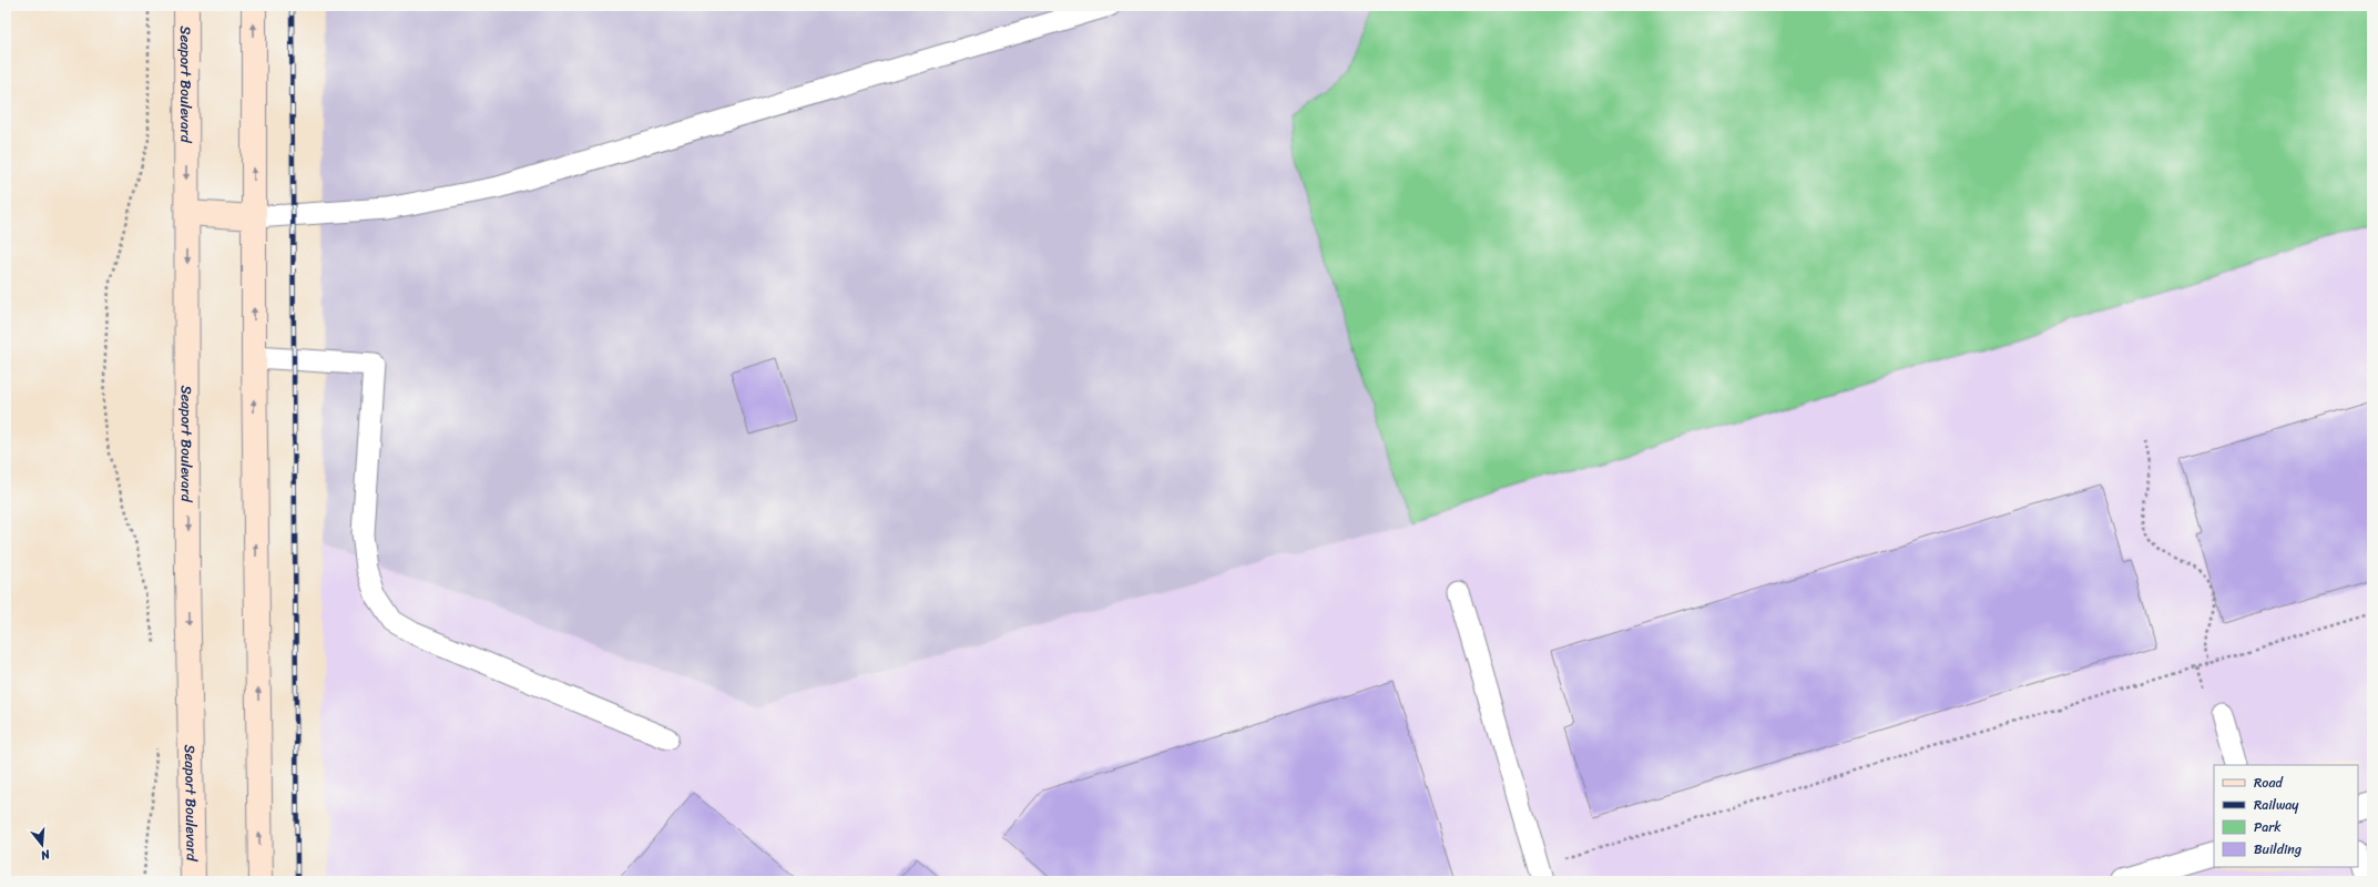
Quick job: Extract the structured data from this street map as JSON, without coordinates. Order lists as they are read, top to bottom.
{
  "streets": {
    "main road": ["Seaport Boulevard"]
  },
  "legend": [
    "Road",
    "Railway",
    "Park",
    "Building"
  ],
  "north": "bottom"
}
